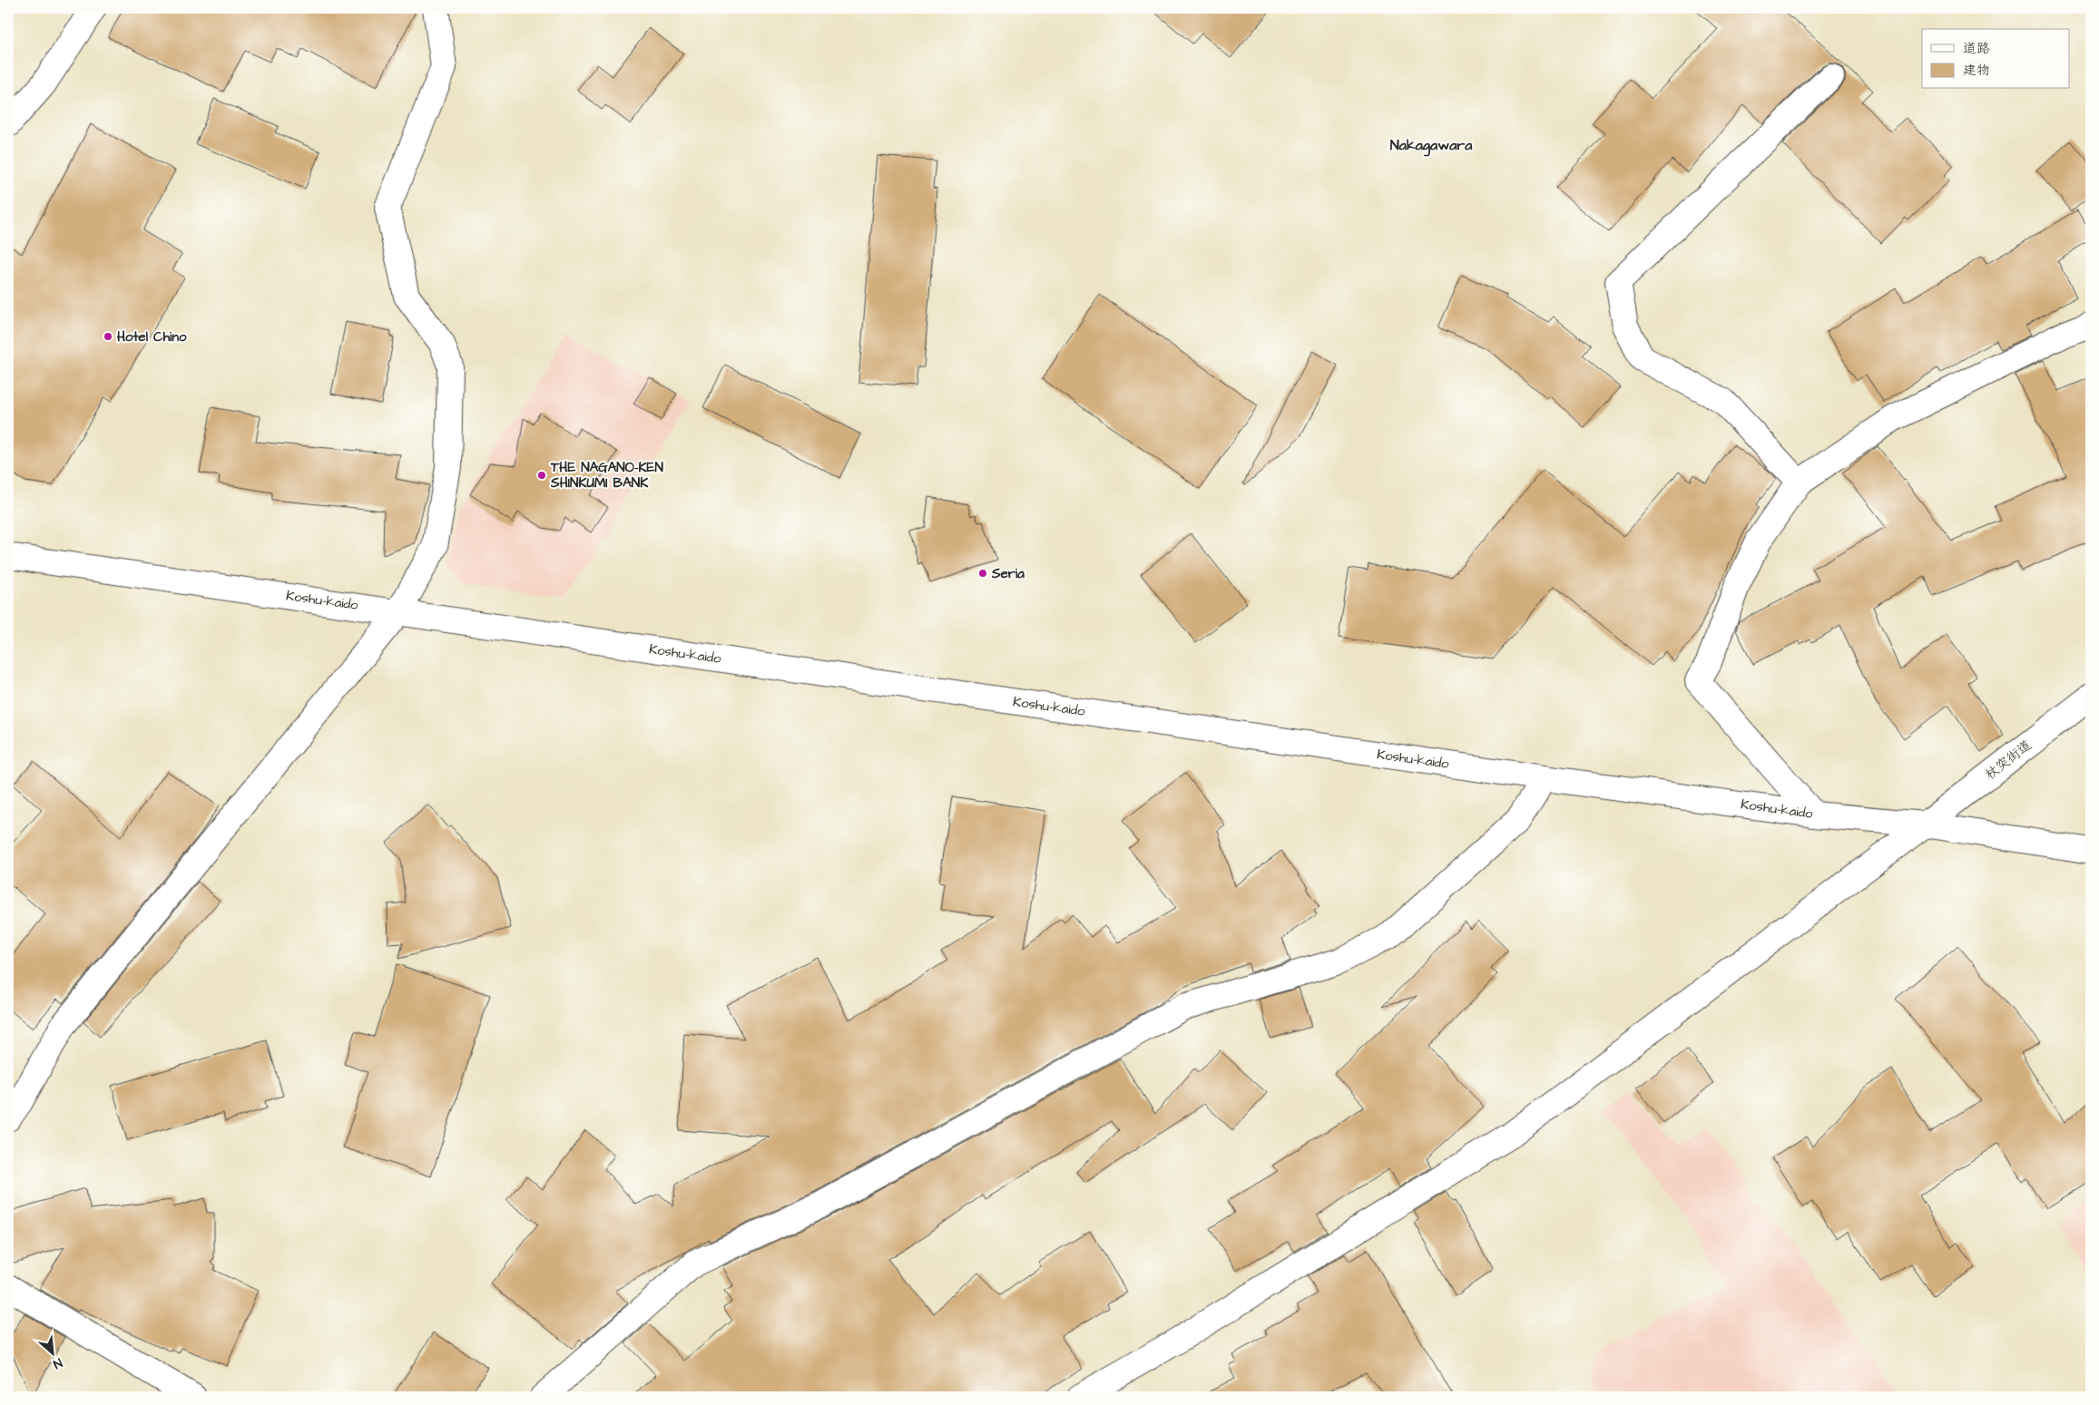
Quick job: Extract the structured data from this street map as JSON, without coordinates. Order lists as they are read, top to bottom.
{
  "streets": {
    "main road": ["Koshu-kaido", "杖突街道"]
  },
  "crossings": [
    ["Koshu-kaido", "杖突街道"]
  ],
  "districts": ["Nakagawara"],
  "places": ["Hotel Chino", "THE NAGANO-KEN SHINKUMI BANK", "Seria"],
  "legend": ["道路", "建物"],
  "north": "bottom right"
}
